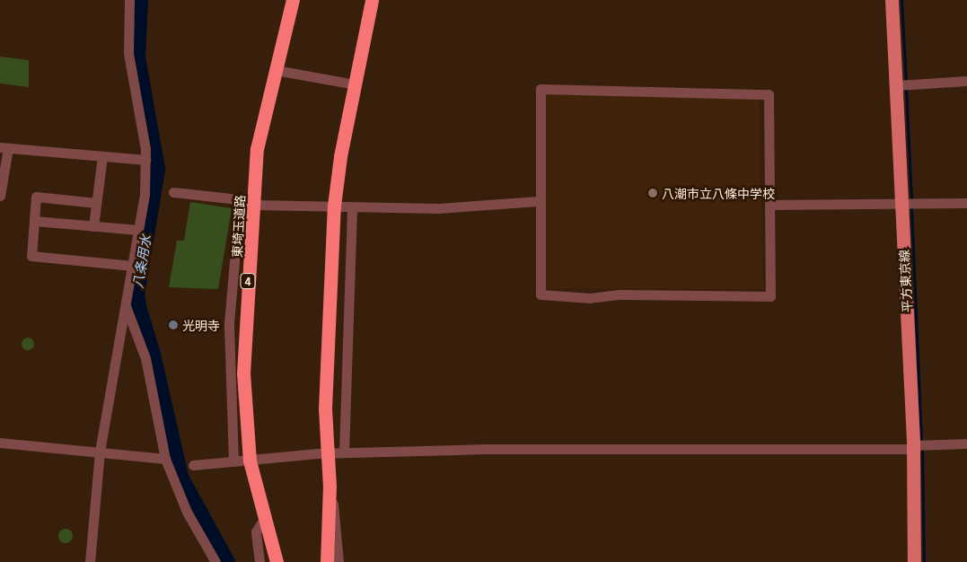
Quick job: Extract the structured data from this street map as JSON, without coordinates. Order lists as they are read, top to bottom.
{
  "streets": {
    "highway": ["東埼玉道路", "4"],
    "main road": ["平方東京線"]
  },
  "water": ["八条用水"],
  "places": ["八潮市立八條中学校", "光明寺"]
}
